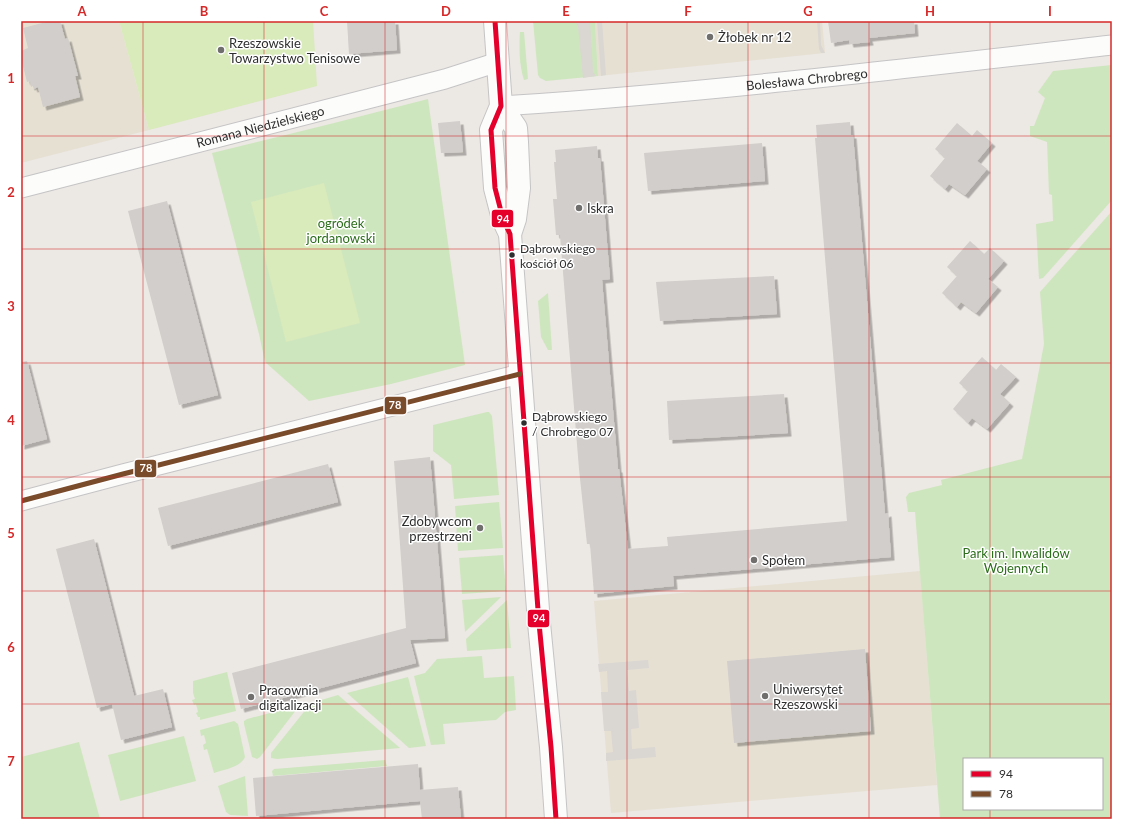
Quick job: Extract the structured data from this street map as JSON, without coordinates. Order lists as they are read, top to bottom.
{
  "streets": {
    "street": ["Bolesława Chrobrego", "Romana Niedzielskiego"]
  },
  "parks": ["ogródek jordanowski", "Park im. Inwalidów Wojennych"],
  "places": [
    "Żłobek nr 12",
    "Rzeszowskie Towarzystwo Tenisowe",
    "Iskra",
    "Dąbrowskiego kościół 06",
    "Dąbrowskiego / Chrobrego 07",
    "Zdobywcom przestrzeni",
    "Społem",
    "Uniwersytet Rzeszowski",
    "Pracownia digitalizacji"
  ],
  "lines": ["transit line 94", "transit line 78"],
  "legend": ["94", "78"],
  "grid": {
    "columns": [
      "A",
      "B",
      "C",
      "D",
      "E",
      "F",
      "G",
      "H",
      "I"
    ],
    "rows": [
      "1",
      "2",
      "3",
      "4",
      "5",
      "6",
      "7"
    ]
  }
}
